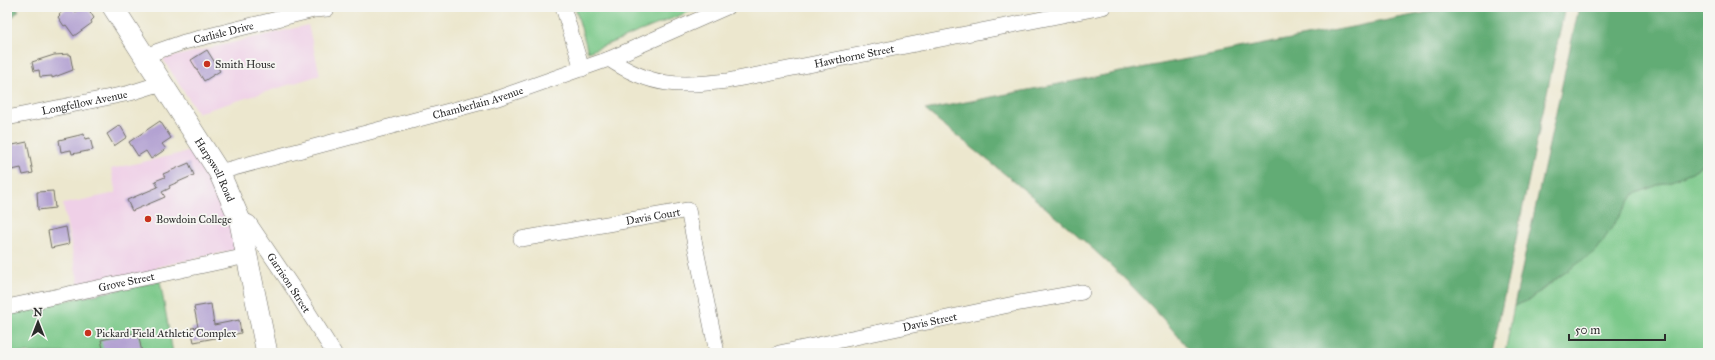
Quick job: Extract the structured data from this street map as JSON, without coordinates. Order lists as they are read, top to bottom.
{
  "streets": {
    "main road": ["Harpswell Road"],
    "street": [
      "Carlisle Drive",
      "Hawthorne Street",
      "Longfellow Avenue",
      "Chamberlain Avenue",
      "Davis Court",
      "Grove Street",
      "Garrison Street",
      "Davis Street"
    ]
  },
  "crossings": [
    ["Carlisle Drive", "Harpswell Road"],
    ["Hawthorne Street", "Chamberlain Avenue"],
    ["Longfellow Avenue", "Harpswell Road"],
    ["Chamberlain Avenue", "Harpswell Road"],
    ["Harpswell Road", "Grove Street"],
    ["Harpswell Road", "Garrison Street"]
  ],
  "places": ["Smith House", "Bowdoin College", "Pickard Field Athletic Complex"],
  "scale_bar": "50 m",
  "north": "top"
}
